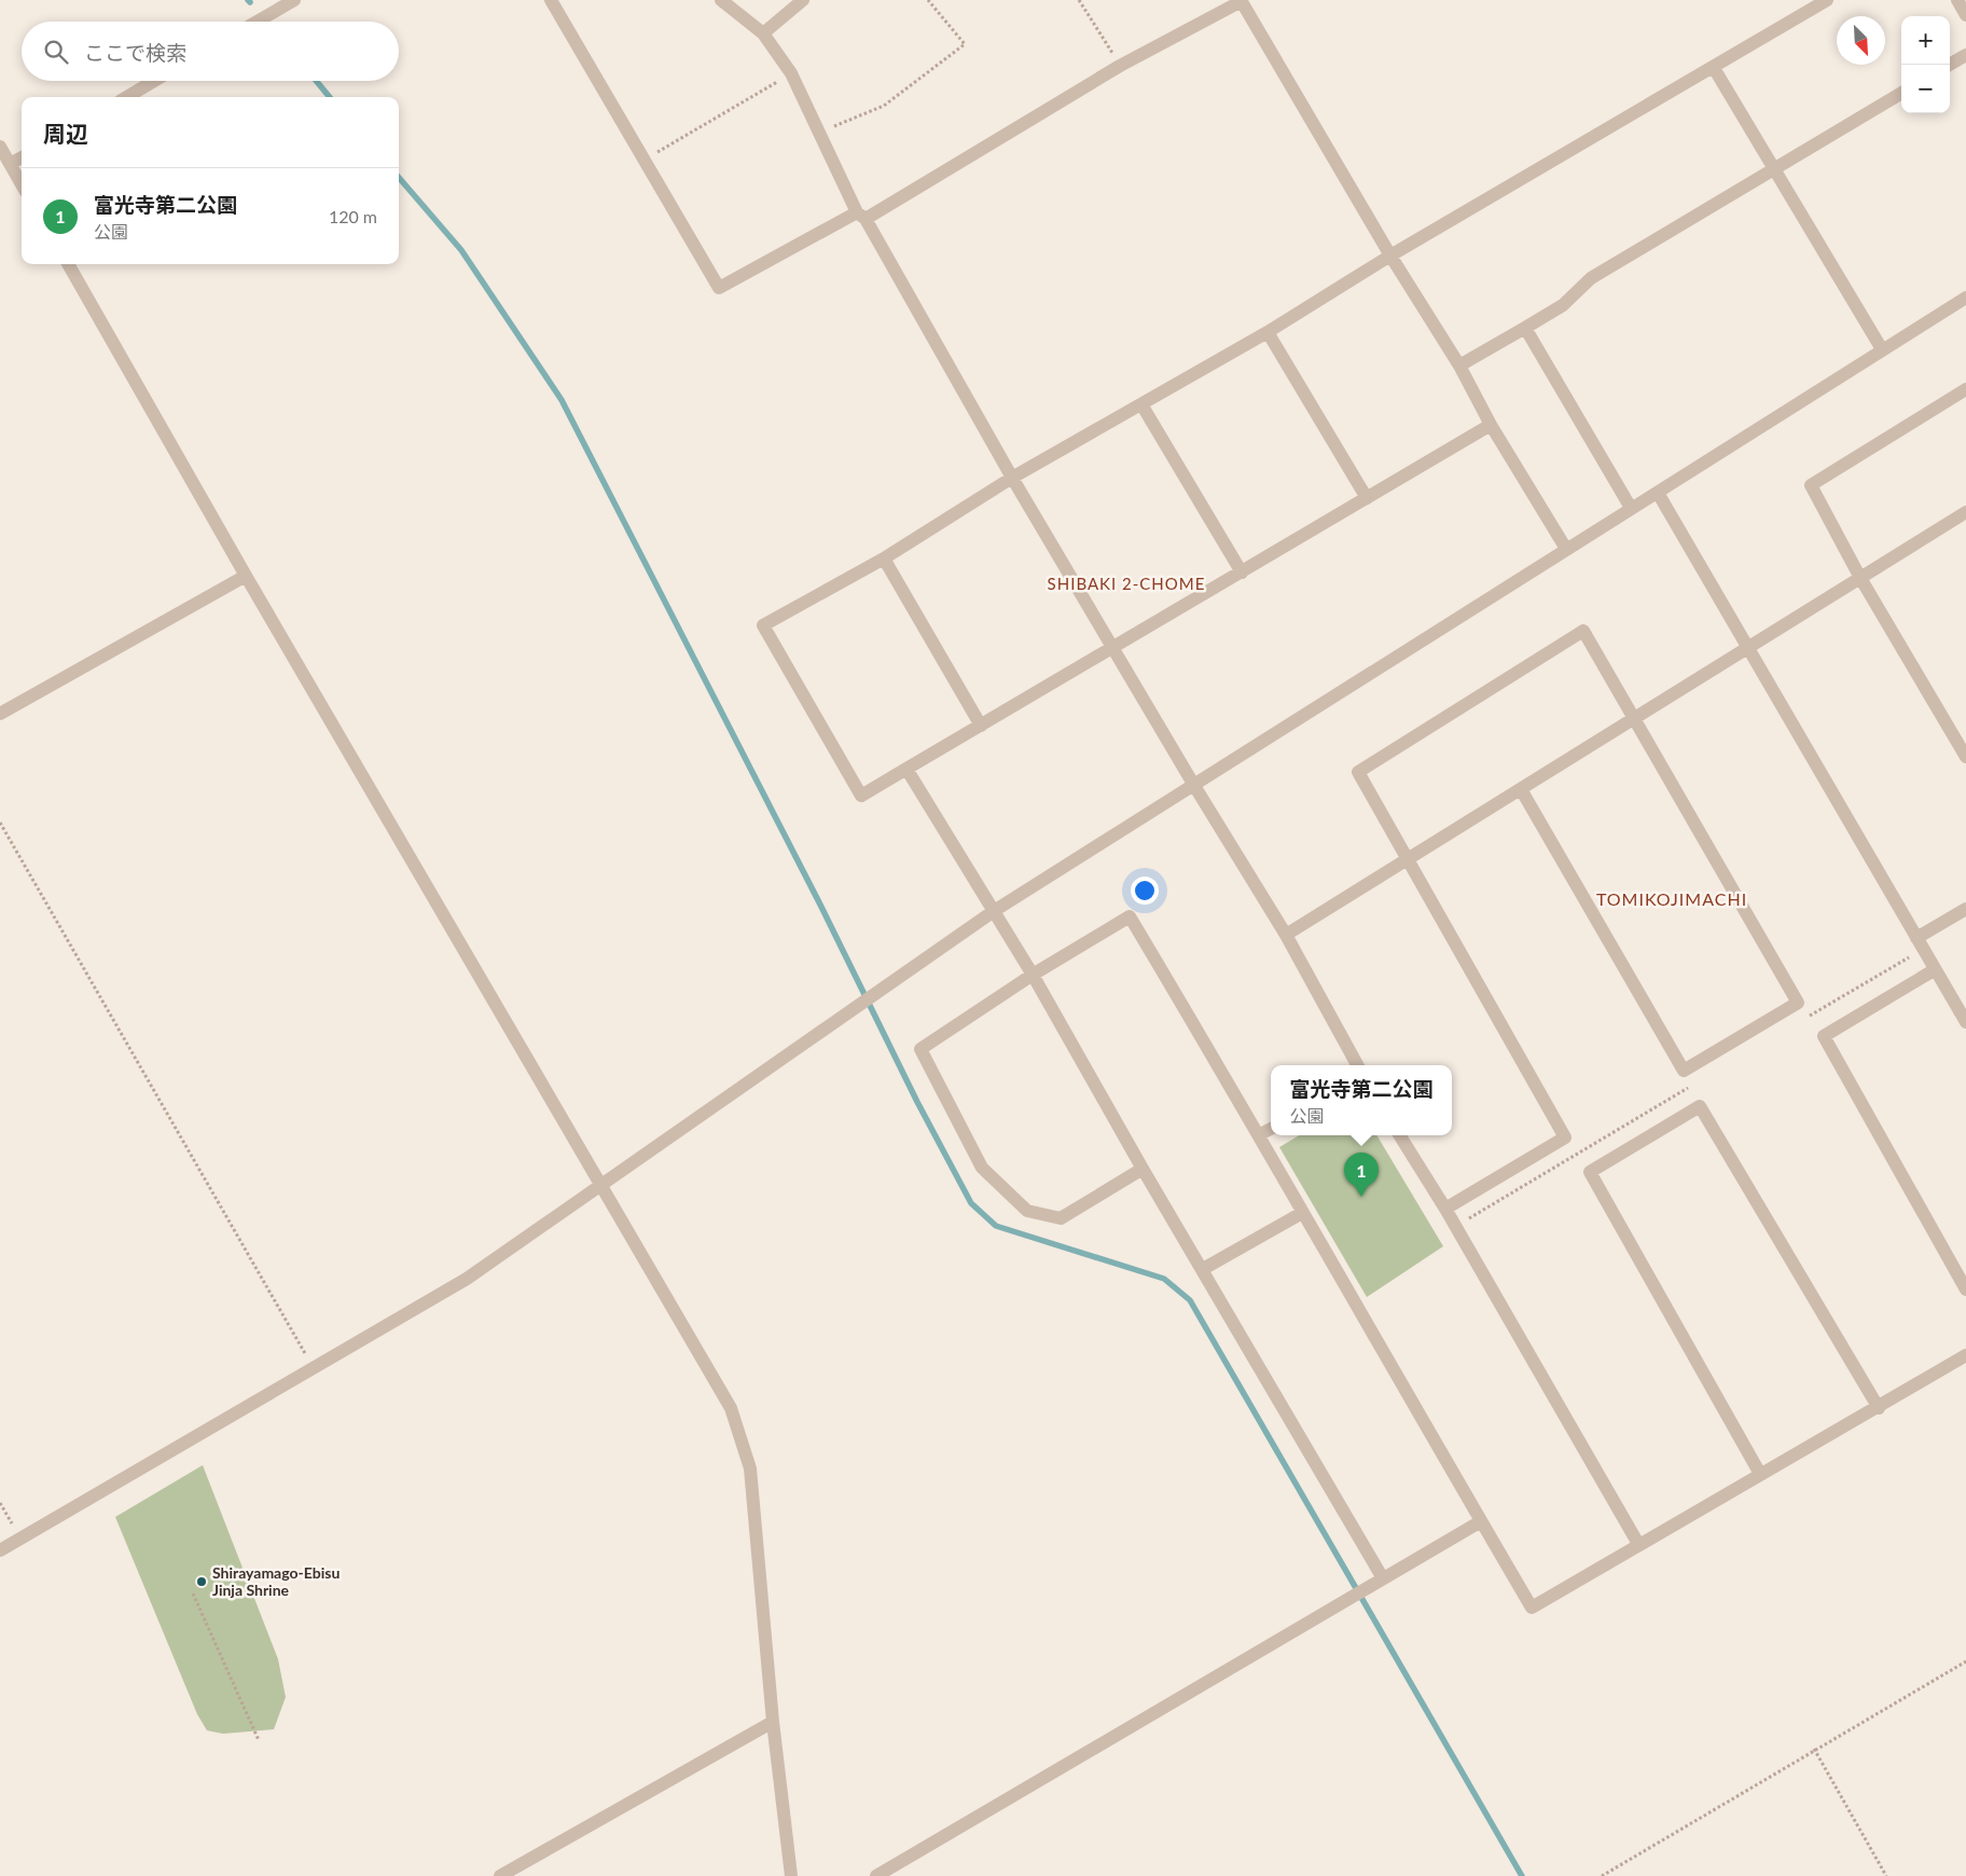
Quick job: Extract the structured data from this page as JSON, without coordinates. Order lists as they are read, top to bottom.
{
  "districts": ["SHIBAKI 2-CHOME", "TOMIKOJIMACHI"],
  "places": ["Shirayamago-Ebisu Jinja Shrine"],
  "north": "bottom right",
  "page": {
    "map_buttons": ["+", "−"],
    "search": "ここで検索",
    "heading": "周辺",
    "list": [
      {
        "mark": "1",
        "name": "富光寺第二公園",
        "note": "公園",
        "value": "120 m"
      }
    ],
    "popup": ["富光寺第二公園", "公園"],
    "pins": "1"
  }
}
